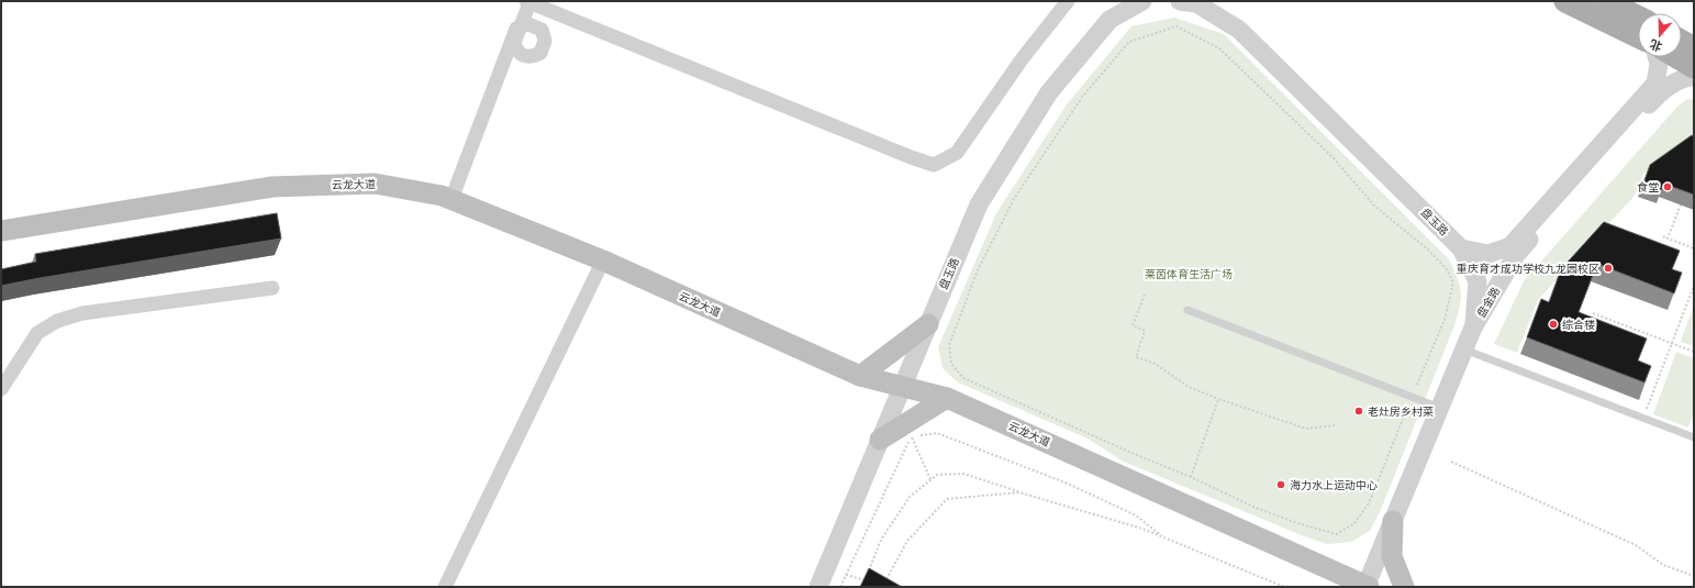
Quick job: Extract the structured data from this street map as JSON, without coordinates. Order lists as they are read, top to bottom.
{
  "streets": {
    "main road": ["云龙大道"],
    "street": ["盘玉路", "盘金路"]
  },
  "crossings": [
    ["云龙大道", "盘玉路"],
    ["云龙大道", "盘金路"]
  ],
  "parks": ["莱茵体育生活广场"],
  "places": [
    "食堂",
    "重庆育才成功学校九龙园校区",
    "综合楼",
    "老灶房乡村菜",
    "海力水上运动中心"
  ],
  "north": "bottom"
}
